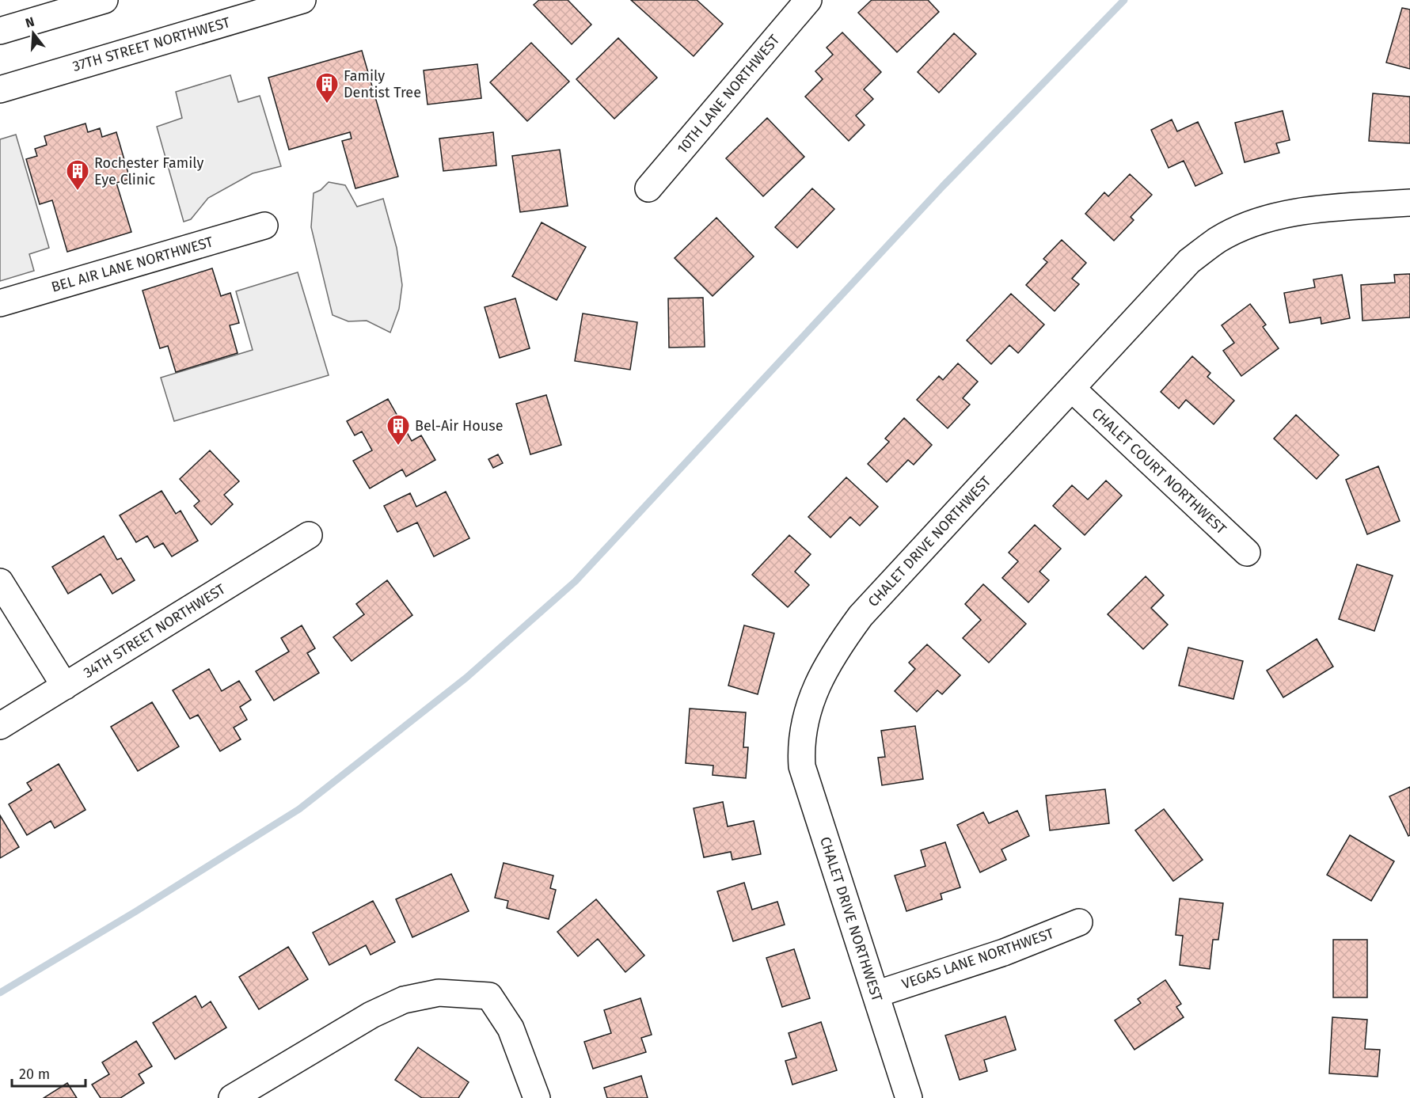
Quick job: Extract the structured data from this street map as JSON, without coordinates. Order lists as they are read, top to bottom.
{
  "streets": {
    "street": [
      "37TH STREET NORTHWEST",
      "10TH LANE NORTHWEST",
      "BEL AIR LANE NORTHWEST",
      "CHALET COURT NORTHWEST",
      "CHALET DRIVE NORTHWEST",
      "34TH STREET NORTHWEST",
      "VEGAS LANE NORTHWEST"
    ]
  },
  "crossings": [
    ["CHALET COURT NORTHWEST", "CHALET DRIVE NORTHWEST"],
    ["CHALET DRIVE NORTHWEST", "VEGAS LANE NORTHWEST"]
  ],
  "places": {
    "building": ["Family Dentist Tree", "Rochester Family Eye Clinic", "Bel-Air House"]
  },
  "scale_bar": "20 m",
  "north": "top"
}
